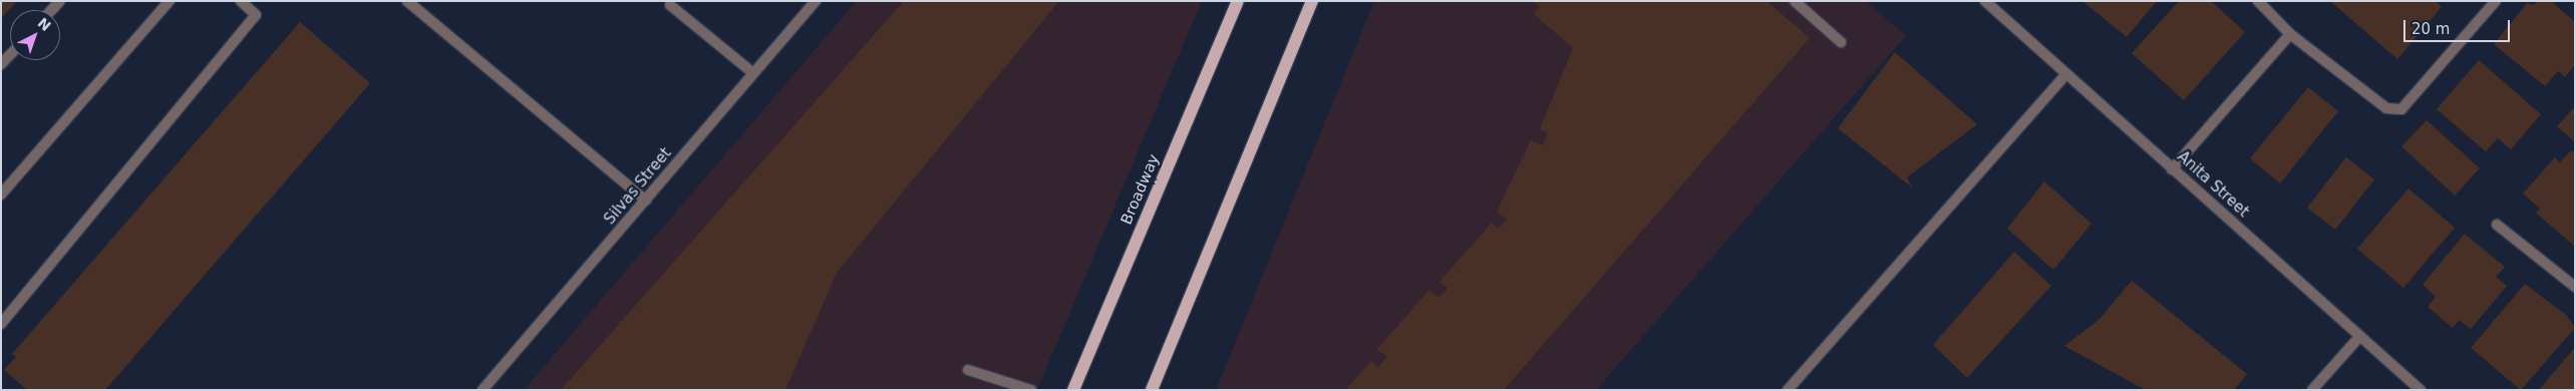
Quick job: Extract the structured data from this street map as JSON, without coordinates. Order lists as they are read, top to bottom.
{
  "streets": {
    "main road": ["Broadway"],
    "street": ["Anita Street", "Silvas Street"]
  },
  "scale_bar": "20 m",
  "north": "top right"
}
